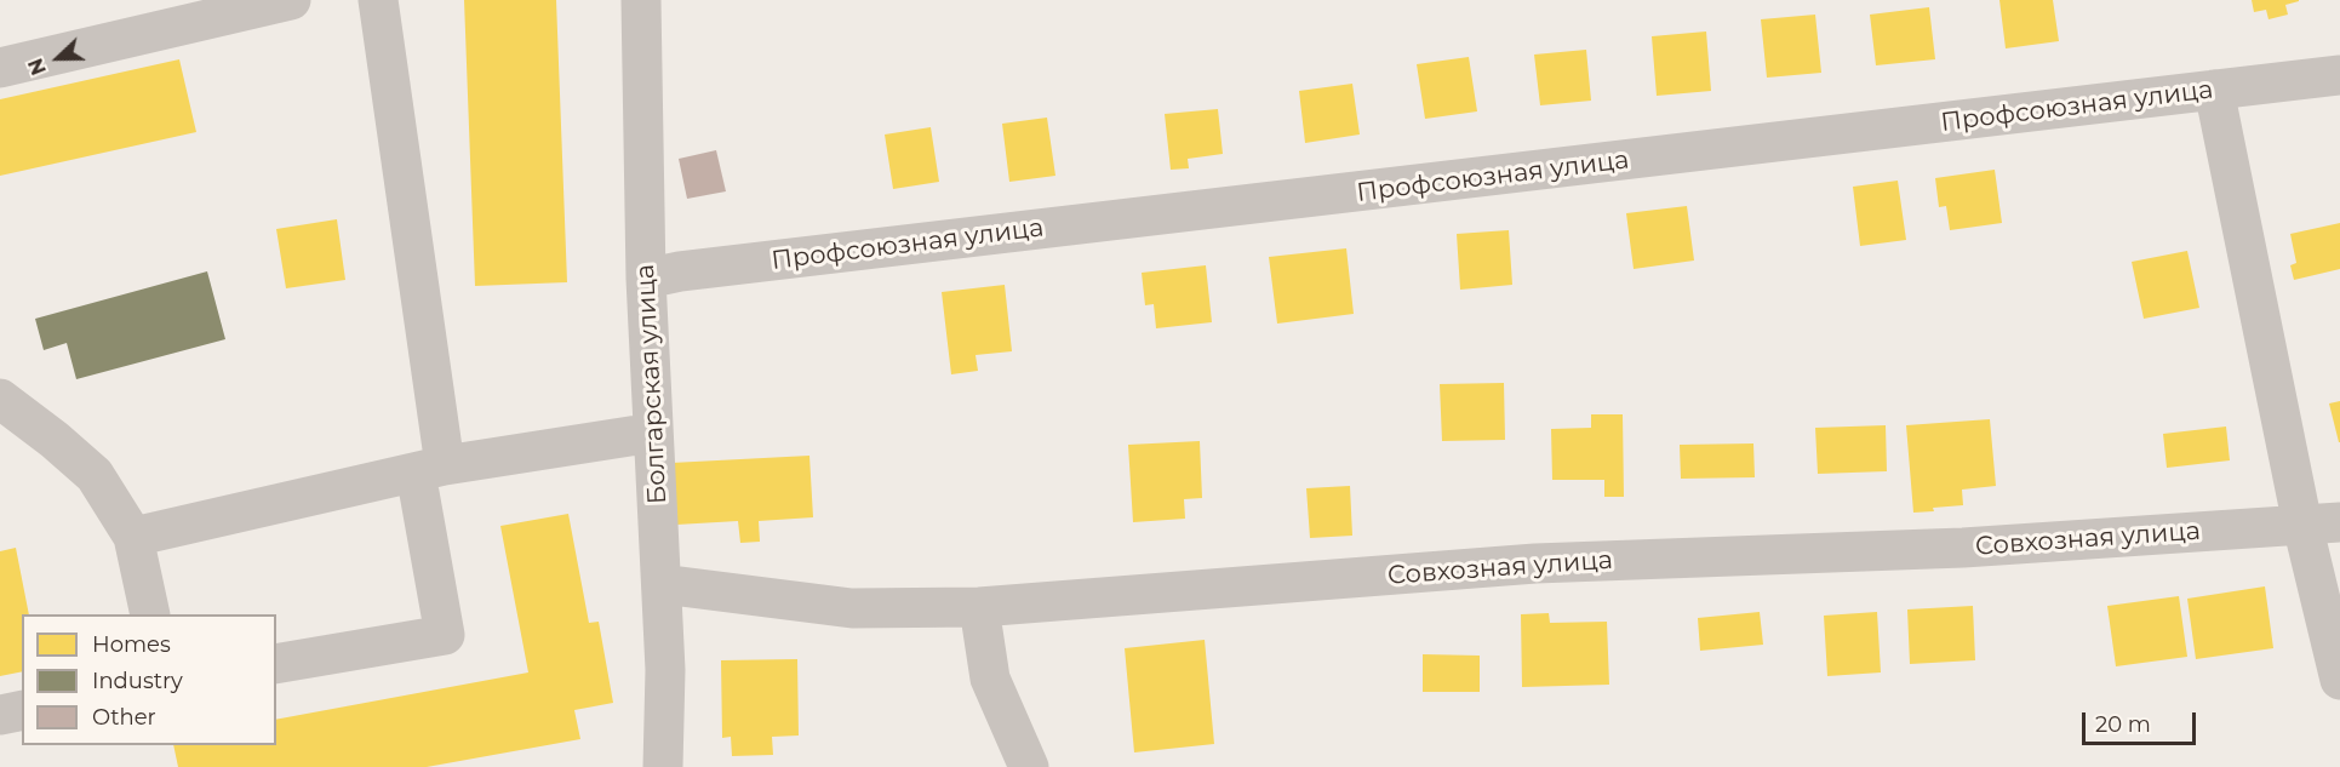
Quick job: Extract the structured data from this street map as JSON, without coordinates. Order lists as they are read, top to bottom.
{
  "streets": {
    "street": ["Профсоюзная улица", "Болгарская улица", "Совхозная улица"]
  },
  "crossings": [
    ["Профсоюзная улица", "Болгарская улица"],
    ["Болгарская улица", "Совхозная улица"]
  ],
  "legend": ["Homes", "Industry", "Other"],
  "scale_bar": "20 m",
  "north": "left"
}
